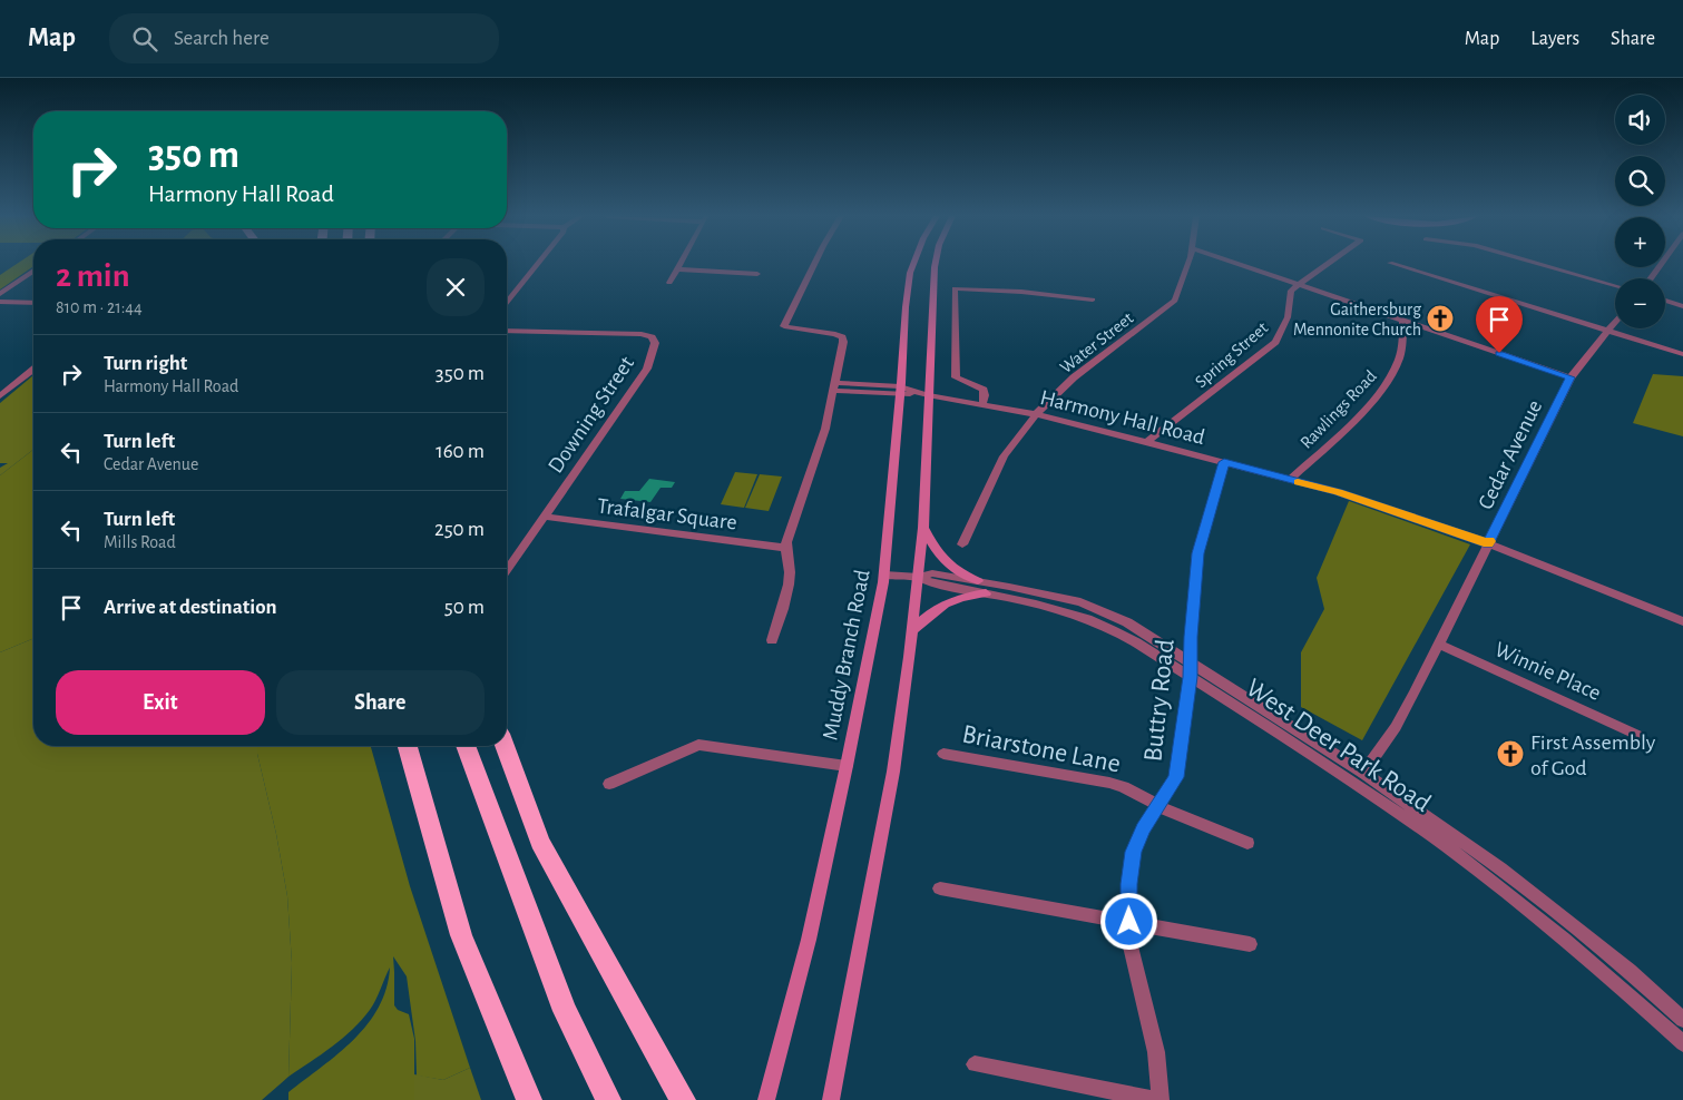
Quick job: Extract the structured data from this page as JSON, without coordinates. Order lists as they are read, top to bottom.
{
  "streets": {
    "main road": ["Muddy Branch Road"],
    "street": [
      "Water Street",
      "Spring Street",
      "Rawlings Road",
      "Downing Street",
      "Harmony Hall Road",
      "Cedar Avenue",
      "Trafalgar Square",
      "Winnie Place",
      "Buttry Road",
      "West Deer Park Road",
      "Briarstone Lane"
    ]
  },
  "crossings": [
    ["Water Street", "Harmony Hall Road"],
    ["Spring Street", "Harmony Hall Road"],
    ["Rawlings Road", "Harmony Hall Road"],
    ["Downing Street", "Trafalgar Square"],
    ["Harmony Hall Road", "Cedar Avenue"],
    ["Harmony Hall Road", "Muddy Branch Road"],
    ["Harmony Hall Road", "Buttry Road"],
    ["Cedar Avenue", "Winnie Place"],
    ["Cedar Avenue", "West Deer Park Road"],
    ["Muddy Branch Road", "West Deer Park Road"],
    ["Buttry Road", "West Deer Park Road"],
    ["Buttry Road", "Briarstone Lane"]
  ],
  "places": {
    "church": ["Gaithersburg Mennonite Church", "First Assembly of God"]
  },
  "page": {
    "header": "Map",
    "search": "Search here",
    "nav": ["Map", "Layers", "Share"],
    "map_buttons": ["+", "−"],
    "turn": ["350 m", "Harmony Hall Road"],
    "heading": ["2 min", "810 m · 21:44"],
    "list": [
      {
        "name": "Turn right",
        "note": "Harmony Hall Road",
        "value": "350 m"
      },
      {
        "name": "Turn left",
        "note": "Cedar Avenue",
        "value": "160 m"
      },
      {
        "name": "Turn left",
        "note": "Mills Road",
        "value": "250 m"
      },
      {
        "name": "Arrive at destination",
        "value": "50 m"
      }
    ],
    "buttons": ["Exit", "Share"]
  }
}
